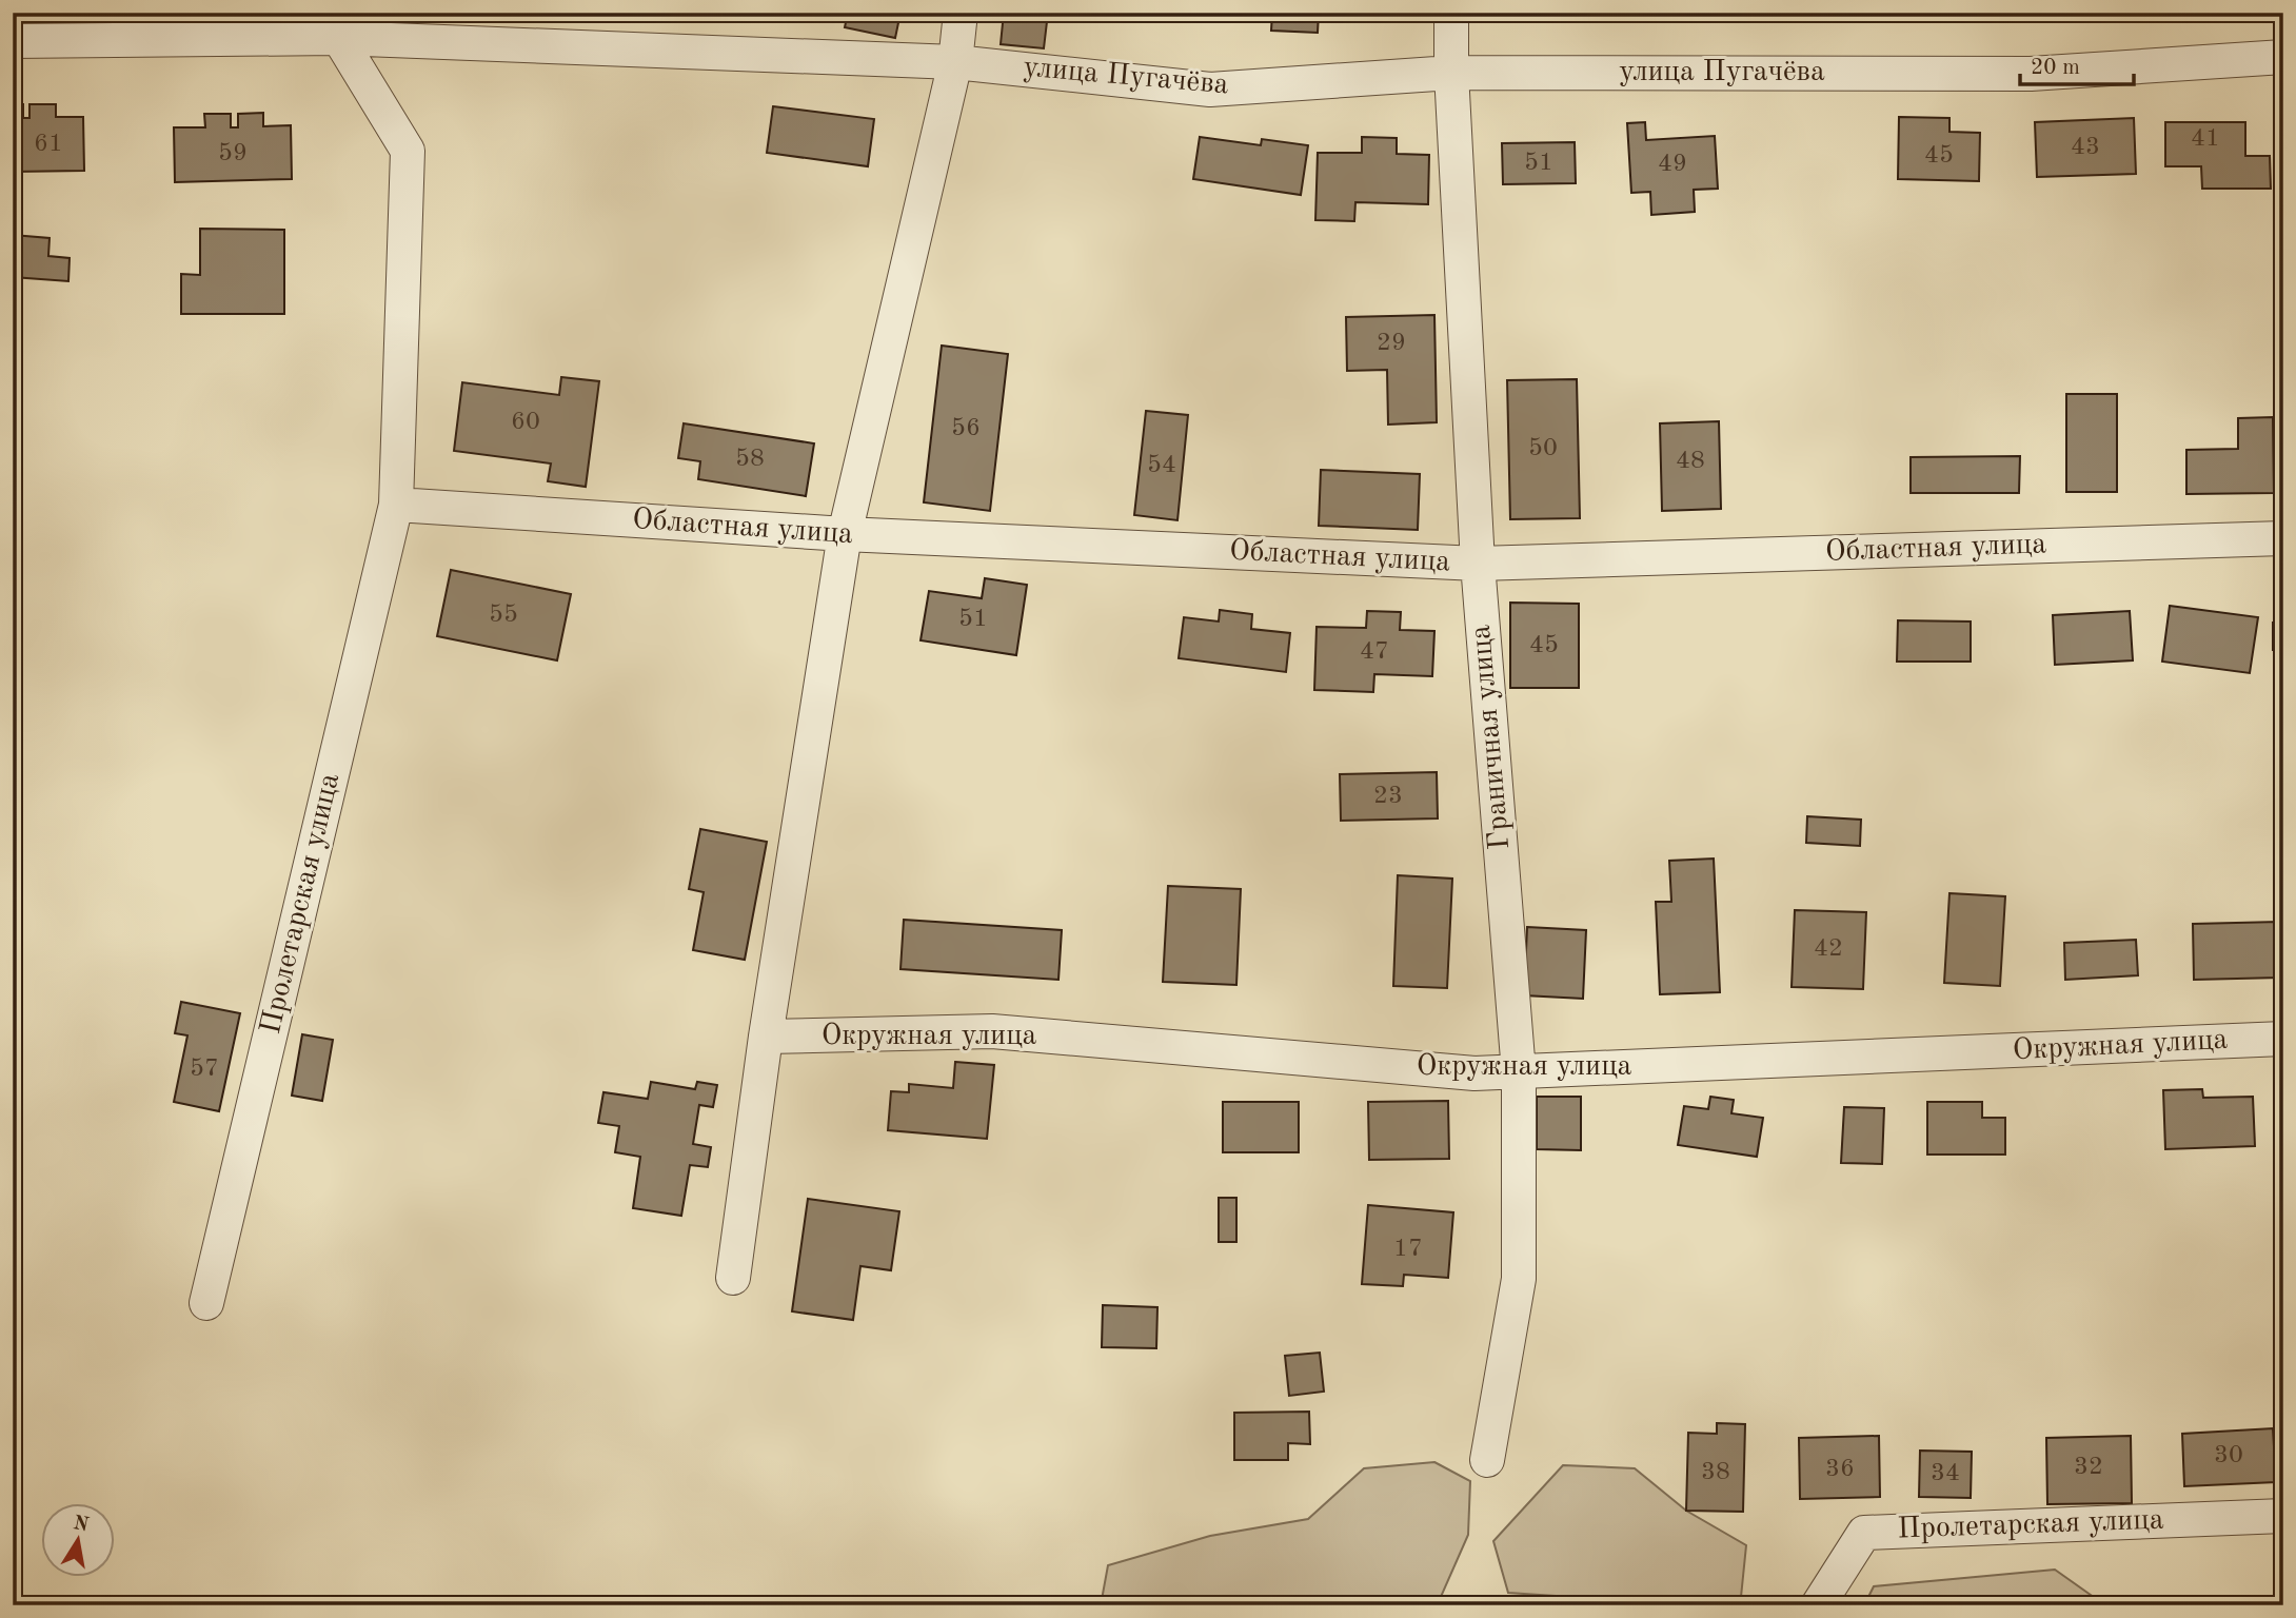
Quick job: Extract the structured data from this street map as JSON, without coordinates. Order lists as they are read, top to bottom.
{
  "streets": {
    "street": [
      "улица Пугачёва",
      "Областная улица",
      "Граничная улица",
      "Пролетарская улица",
      "Окружная улица"
    ]
  },
  "crossings": [
    ["улица Пугачёва", "Граничная улица"],
    ["улица Пугачёва", "Пролетарская улица"],
    ["Областная улица", "Граничная улица"],
    ["Областная улица", "Пролетарская улица"],
    ["Граничная улица", "Окружная улица"]
  ],
  "house_numbers": [
    "41",
    "61",
    "43",
    "59",
    "45",
    "51",
    "49",
    "29",
    "60",
    "56",
    "50",
    "58",
    "48",
    "54",
    "55",
    "51",
    "45",
    "47",
    "23",
    "42",
    "57",
    "17",
    "30",
    "32",
    "36",
    "38",
    "34"
  ],
  "scale_bar": "20 m",
  "north": "top"
}
